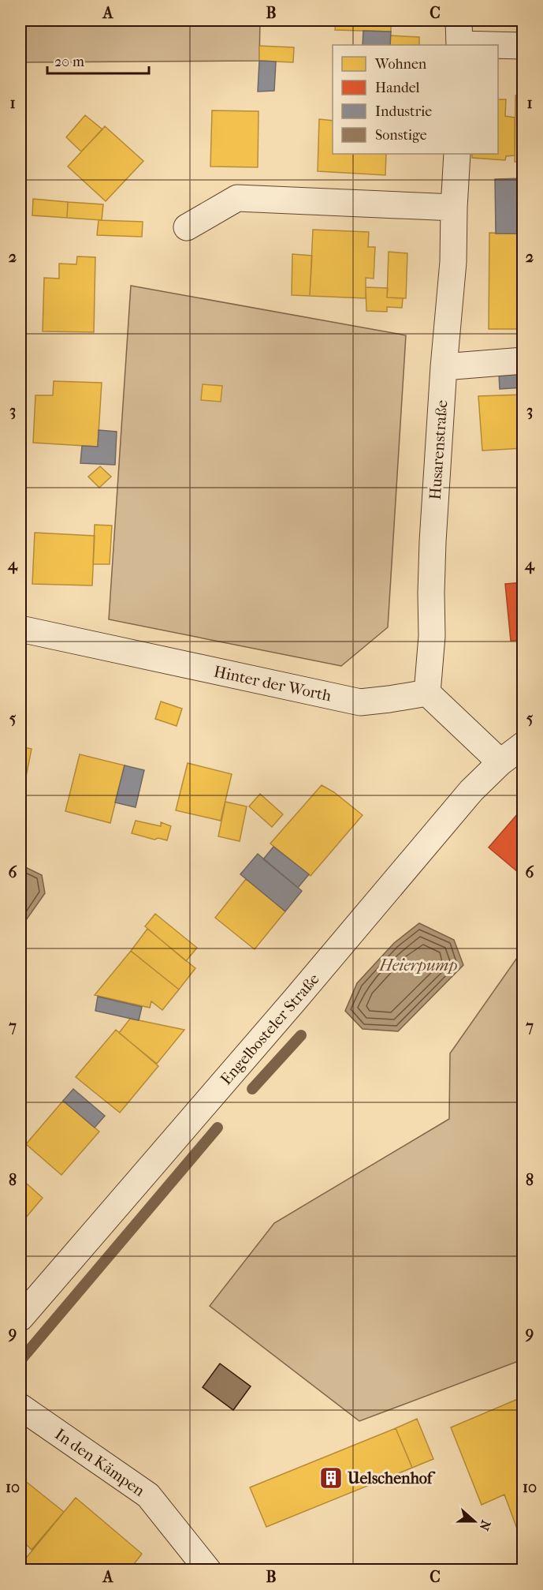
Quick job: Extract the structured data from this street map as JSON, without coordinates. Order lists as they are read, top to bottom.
{
  "streets": {
    "street": [
      "Husarenstraße",
      "Hinter der Worth",
      "Engelbosteler Straße",
      "In den Kämpen"
    ]
  },
  "crossings": [
    ["Husarenstraße", "Hinter der Worth"]
  ],
  "water": ["Heierpump"],
  "places": {
    "building": ["Uelschenhof"]
  },
  "legend": [
    "Wohnen",
    "Handel",
    "Industrie",
    "Sonstige"
  ],
  "scale_bar": "20 m",
  "north": "right",
  "grid": {
    "columns": ["A", "B", "C"],
    "rows": [
      "1",
      "2",
      "3",
      "4",
      "5",
      "6",
      "7",
      "8",
      "9",
      "10"
    ]
  }
}
